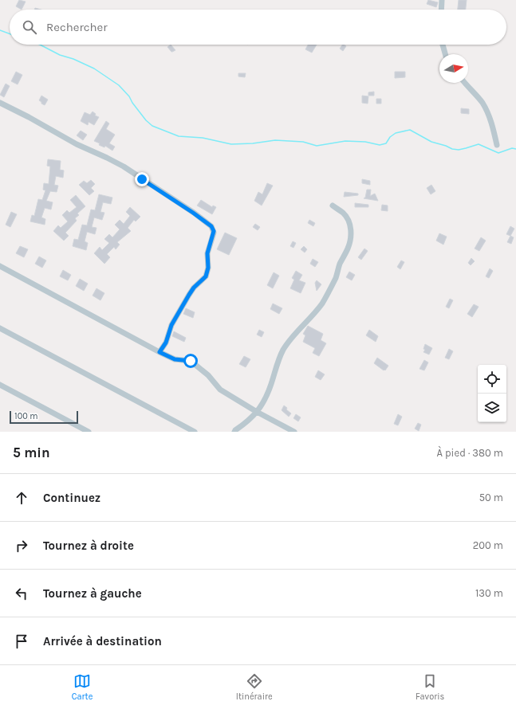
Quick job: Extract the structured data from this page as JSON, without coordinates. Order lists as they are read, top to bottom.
{
  "scale_bar": "100 m",
  "north": "right",
  "page": {
    "search": "Rechercher",
    "scale": "100 m",
    "heading": ["5 min", "À pied · 380 m"],
    "list": [
      ["Continuez", "50 m"],
      ["Tournez à droite", "200 m"],
      ["Tournez à gauche", "130 m"],
      "Arrivée à destination"
    ],
    "nav": ["Carte", "Itinéraire", "Favoris"]
  }
}
